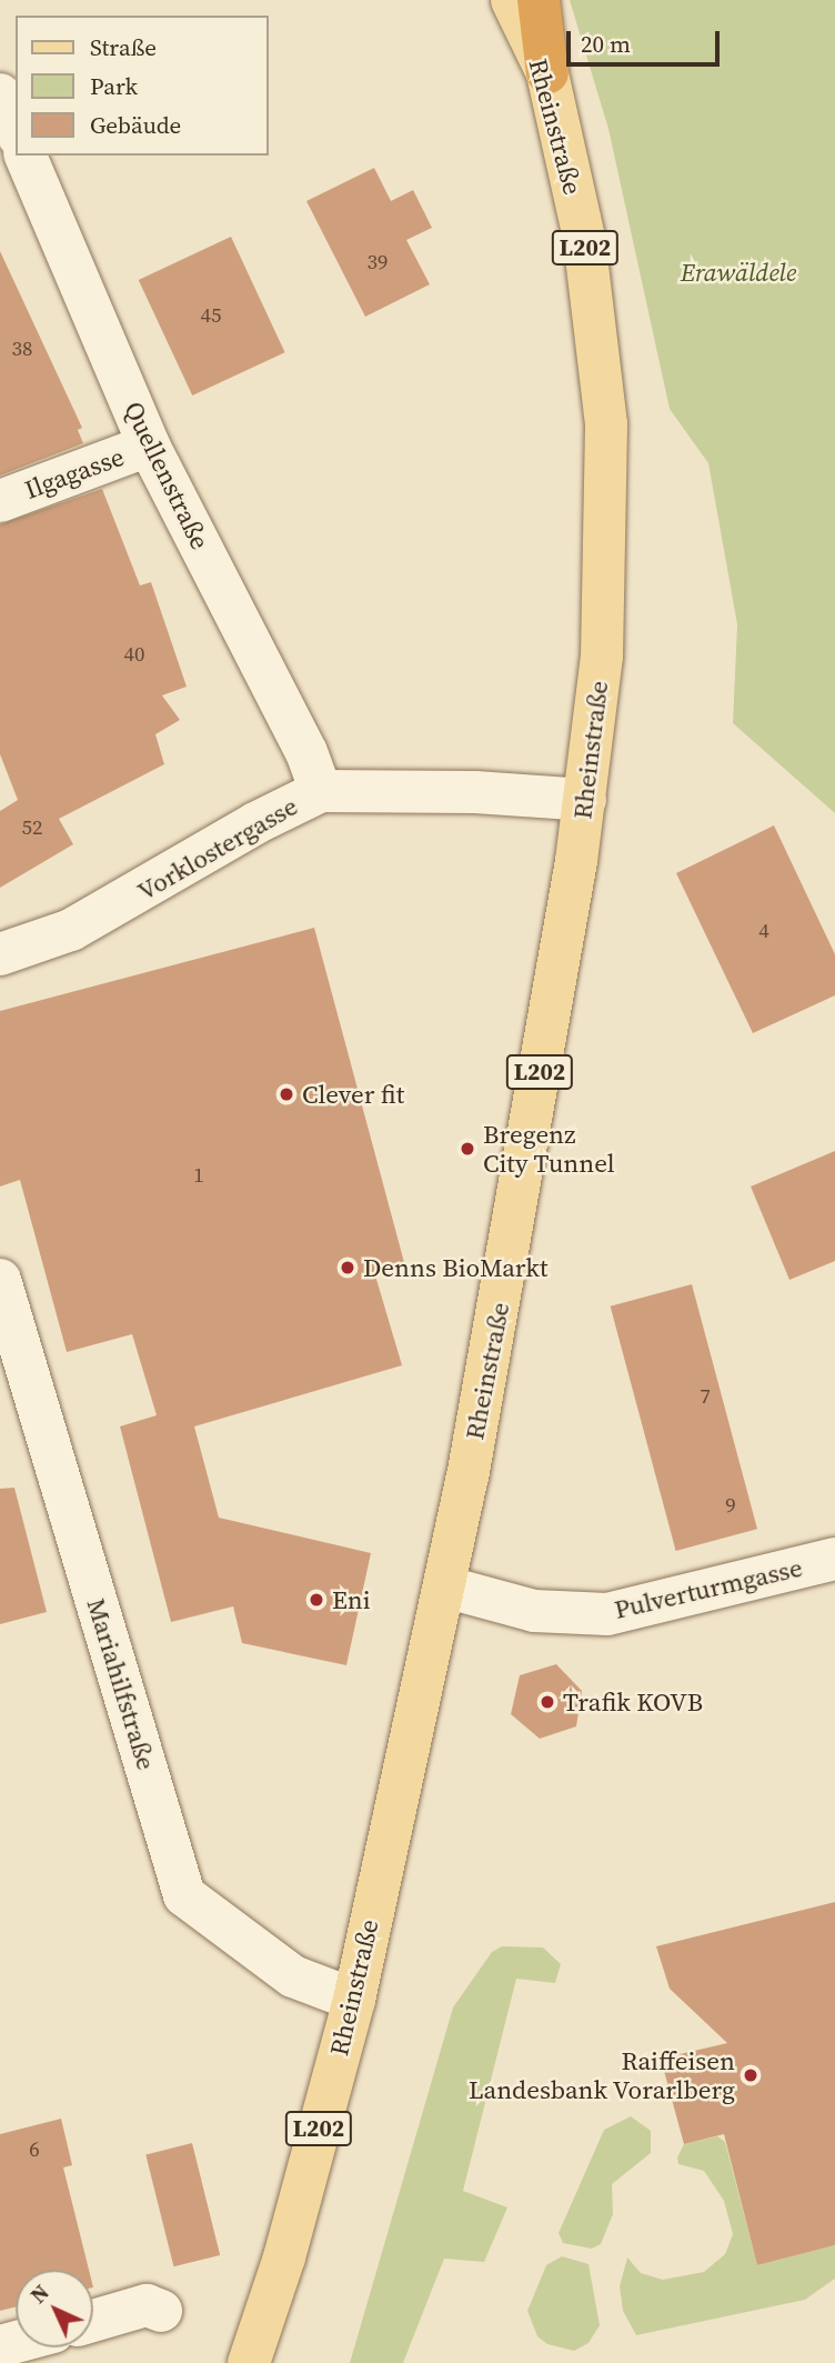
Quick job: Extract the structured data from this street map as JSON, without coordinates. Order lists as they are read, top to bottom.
{
  "streets": {
    "main road": ["Rheinstraße", "L202"],
    "street": [
      "Ilgagasse",
      "Quellenstraße",
      "Vorklostergasse",
      "Pulverturmgasse",
      "Mariahilfstraße"
    ]
  },
  "crossings": [
    ["Rheinstraße", "Vorklostergasse"],
    ["Rheinstraße", "Pulverturmgasse"],
    ["Rheinstraße", "Mariahilfstraße"],
    ["Ilgagasse", "Quellenstraße"],
    ["Quellenstraße", "Vorklostergasse"]
  ],
  "parks": ["Erawäldele"],
  "places": [
    "Clever fit",
    "Bregenz City Tunnel",
    "Denns BioMarkt",
    "Eni",
    "Trafik KOVB",
    "Raiffeisen Landesbank Vorarlberg"
  ],
  "house_numbers": [
    "39",
    "45",
    "38",
    "40",
    "52",
    "4",
    "1",
    "7",
    "9",
    "6"
  ],
  "legend": ["Straße", "Park", "Gebäude"],
  "scale_bar": "20 m",
  "north": "top left"
}
